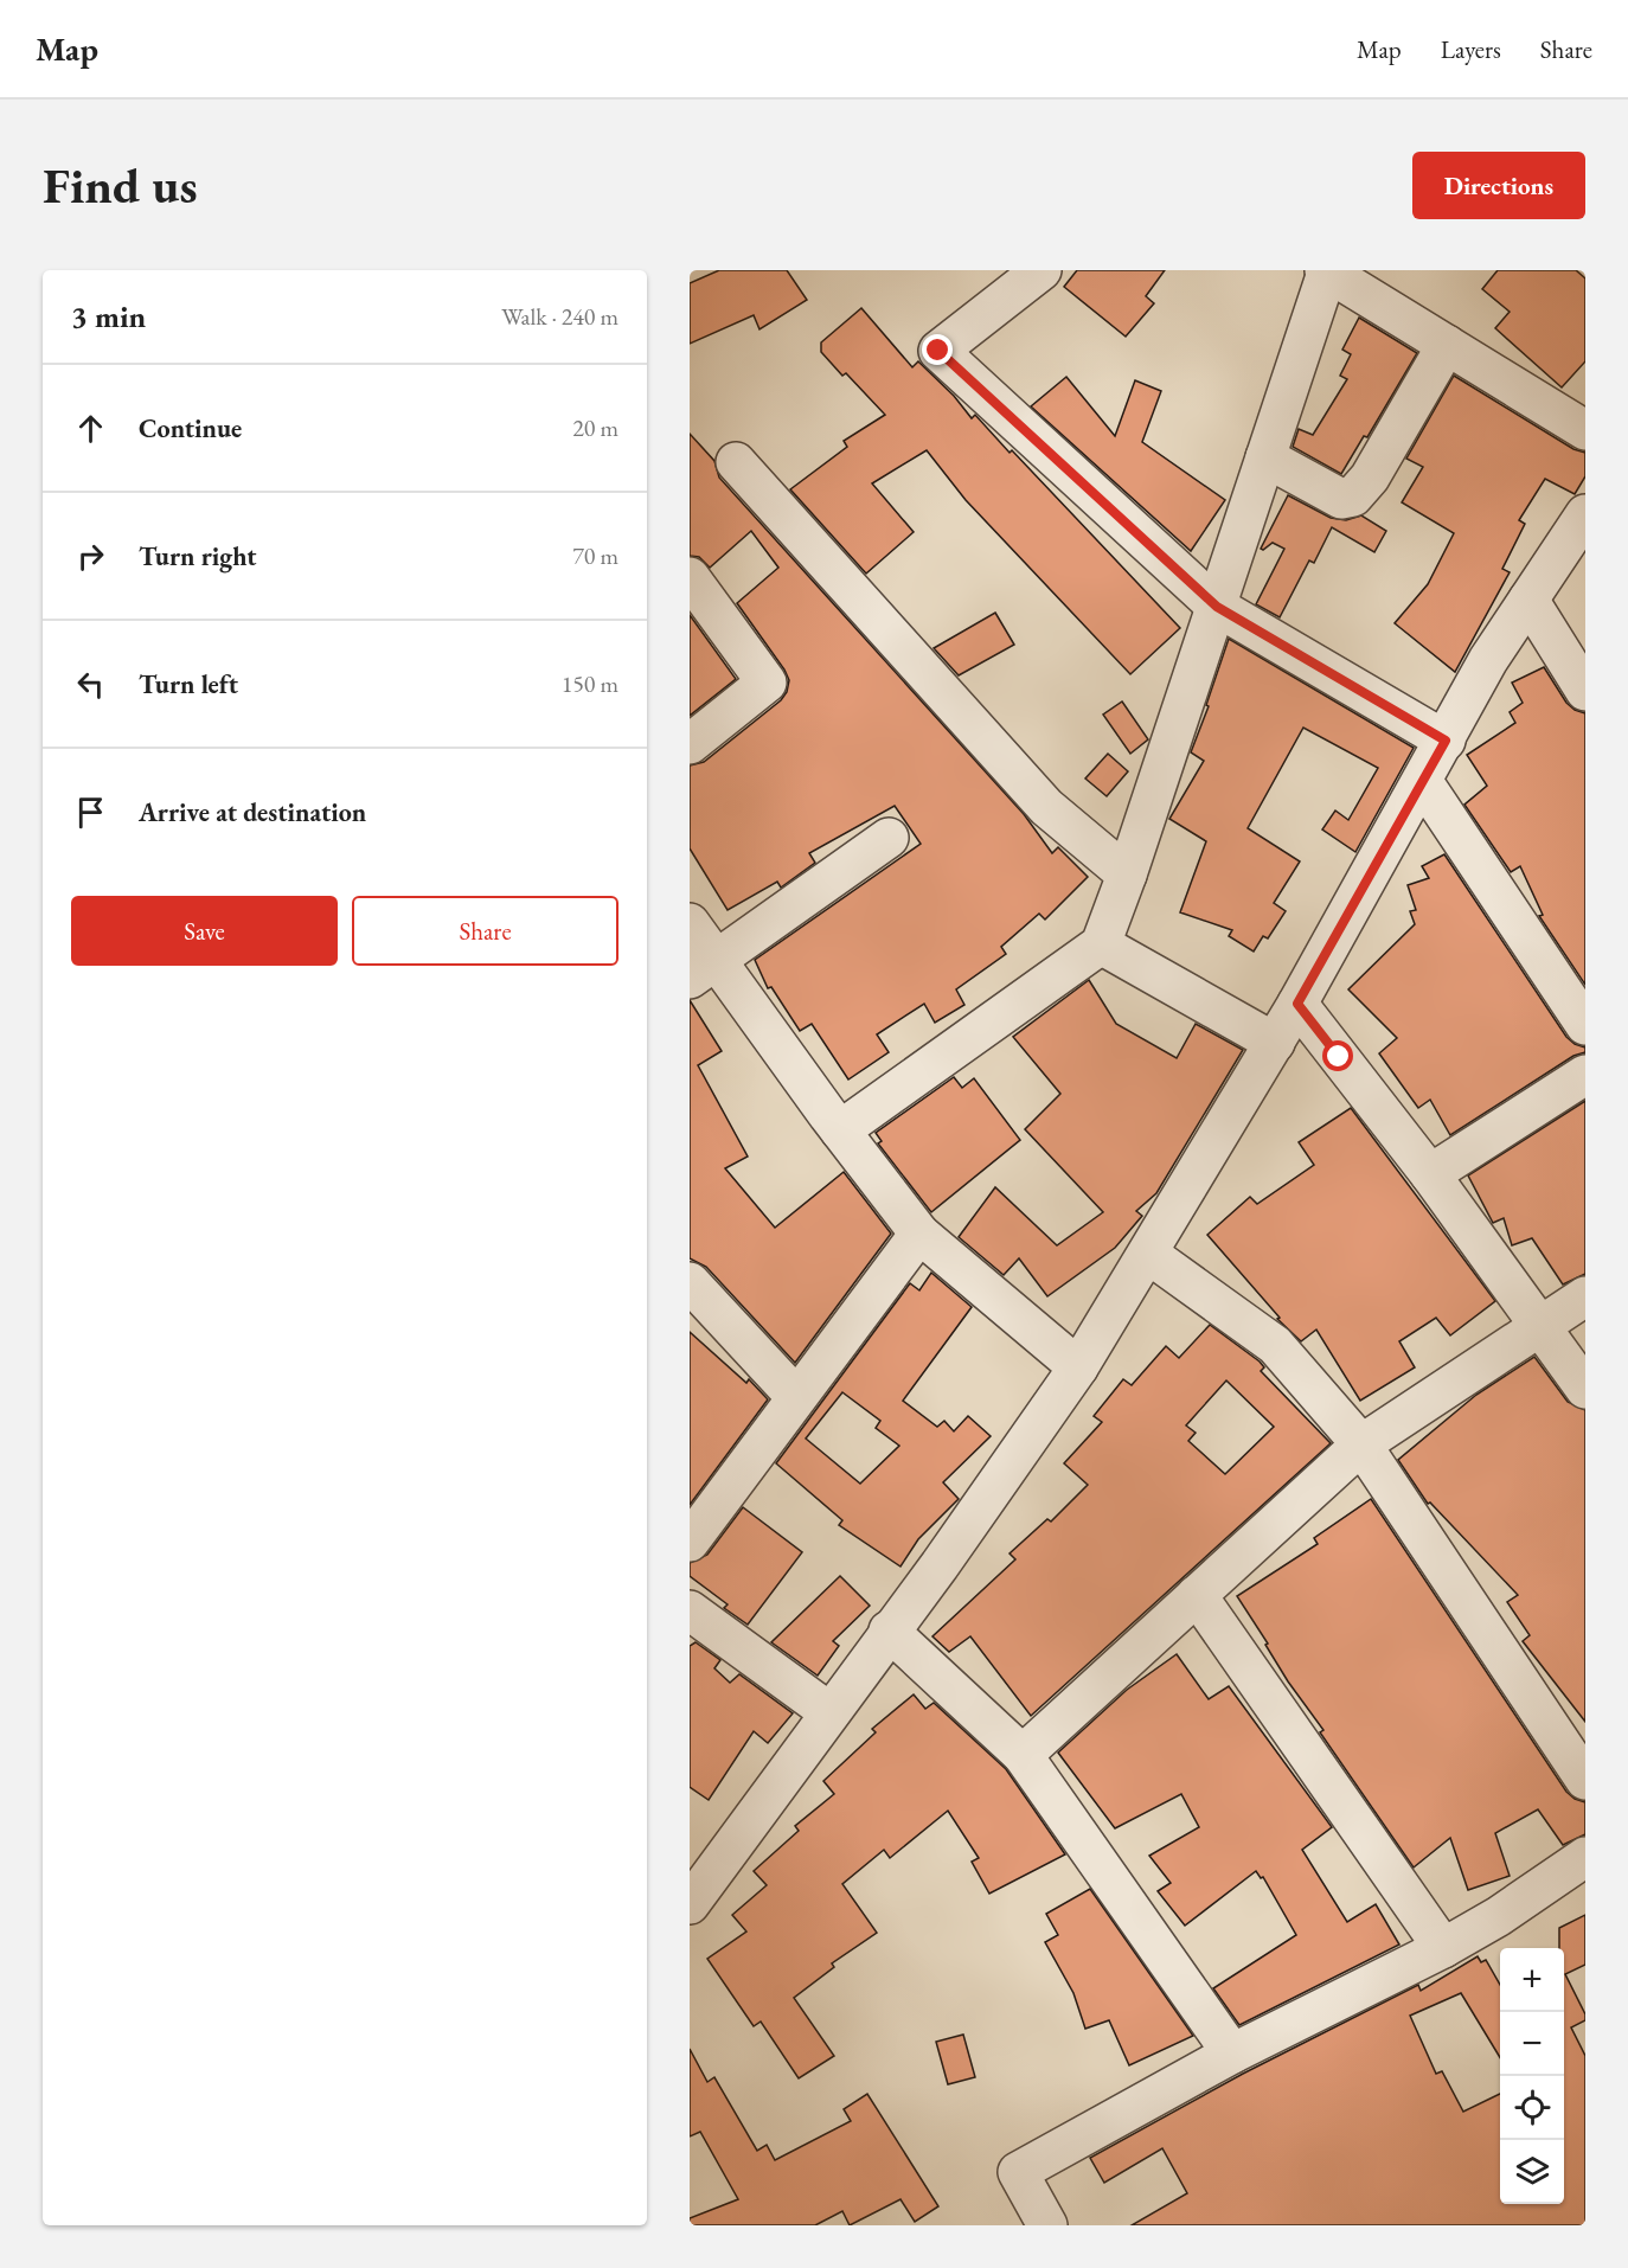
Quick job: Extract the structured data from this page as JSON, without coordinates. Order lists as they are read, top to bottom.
{
  "page": {
    "header": "Map",
    "nav": ["Map", "Layers", "Share"],
    "buttons": [
      "Directions",
      ["Save", "Share"]
    ],
    "title": "Find us",
    "heading": ["3 min", "Walk · 240 m"],
    "list": [
      ["Continue", "20 m"],
      ["Turn right", "70 m"],
      ["Turn left", "150 m"],
      "Arrive at destination"
    ],
    "map_buttons": ["+", "−"]
  }
}
